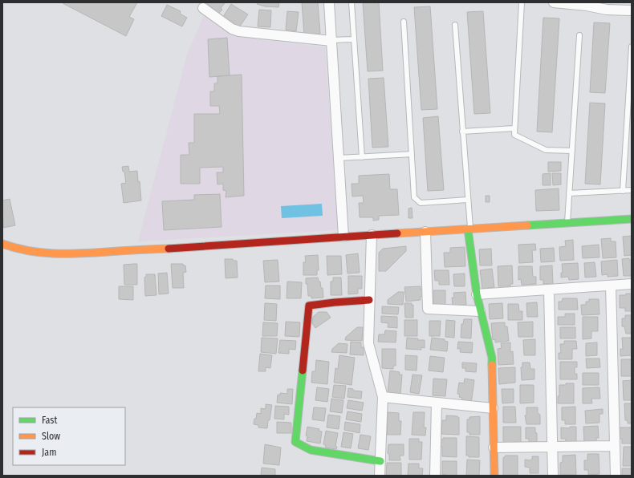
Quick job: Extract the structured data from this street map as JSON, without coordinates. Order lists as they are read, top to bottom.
{
  "legend": ["Fast", "Slow", "Jam"]
}
